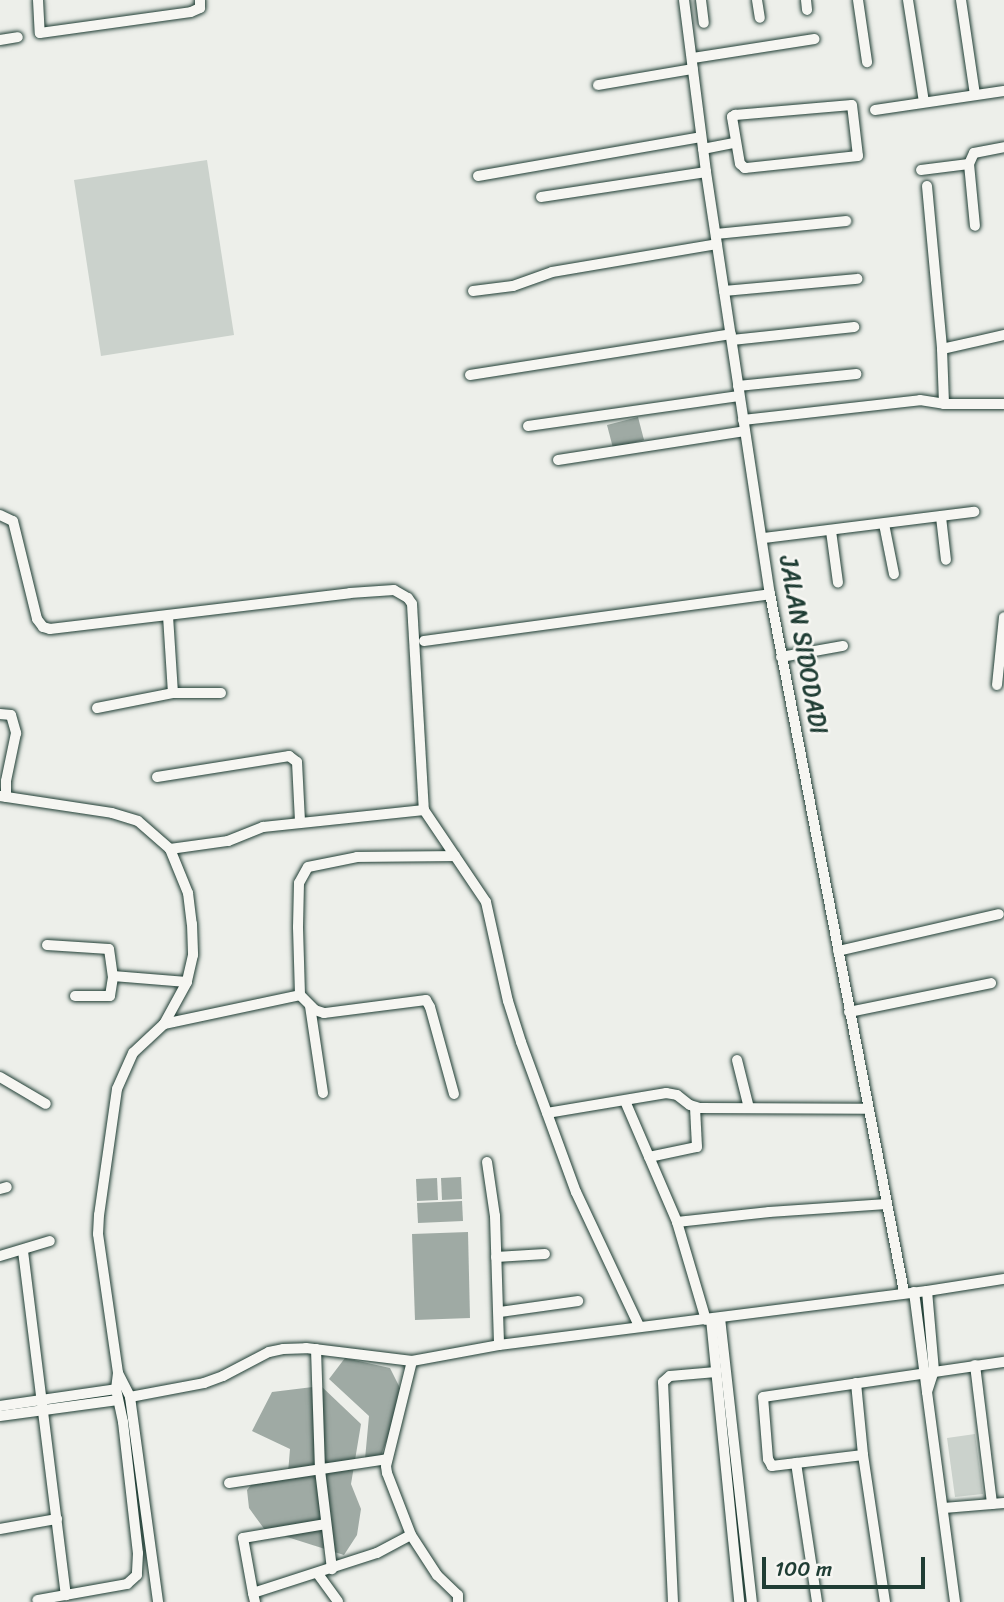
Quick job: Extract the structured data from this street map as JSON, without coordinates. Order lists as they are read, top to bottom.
{
  "streets": {
    "street": ["JALAN SIDODADI"]
  },
  "scale_bar": "100 m"
}
